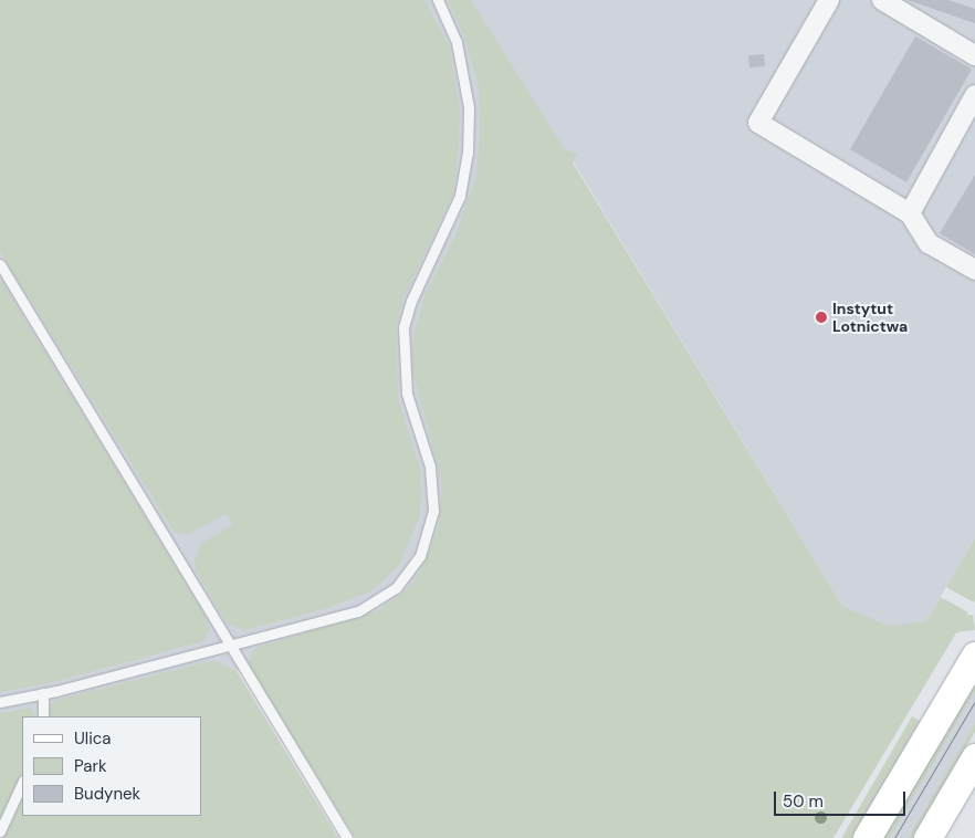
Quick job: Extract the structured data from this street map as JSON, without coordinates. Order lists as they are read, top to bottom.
{
  "places": ["Instytut Lotnictwa"],
  "legend": ["Ulica", "Park", "Budynek"],
  "scale_bar": "50 m"
}
